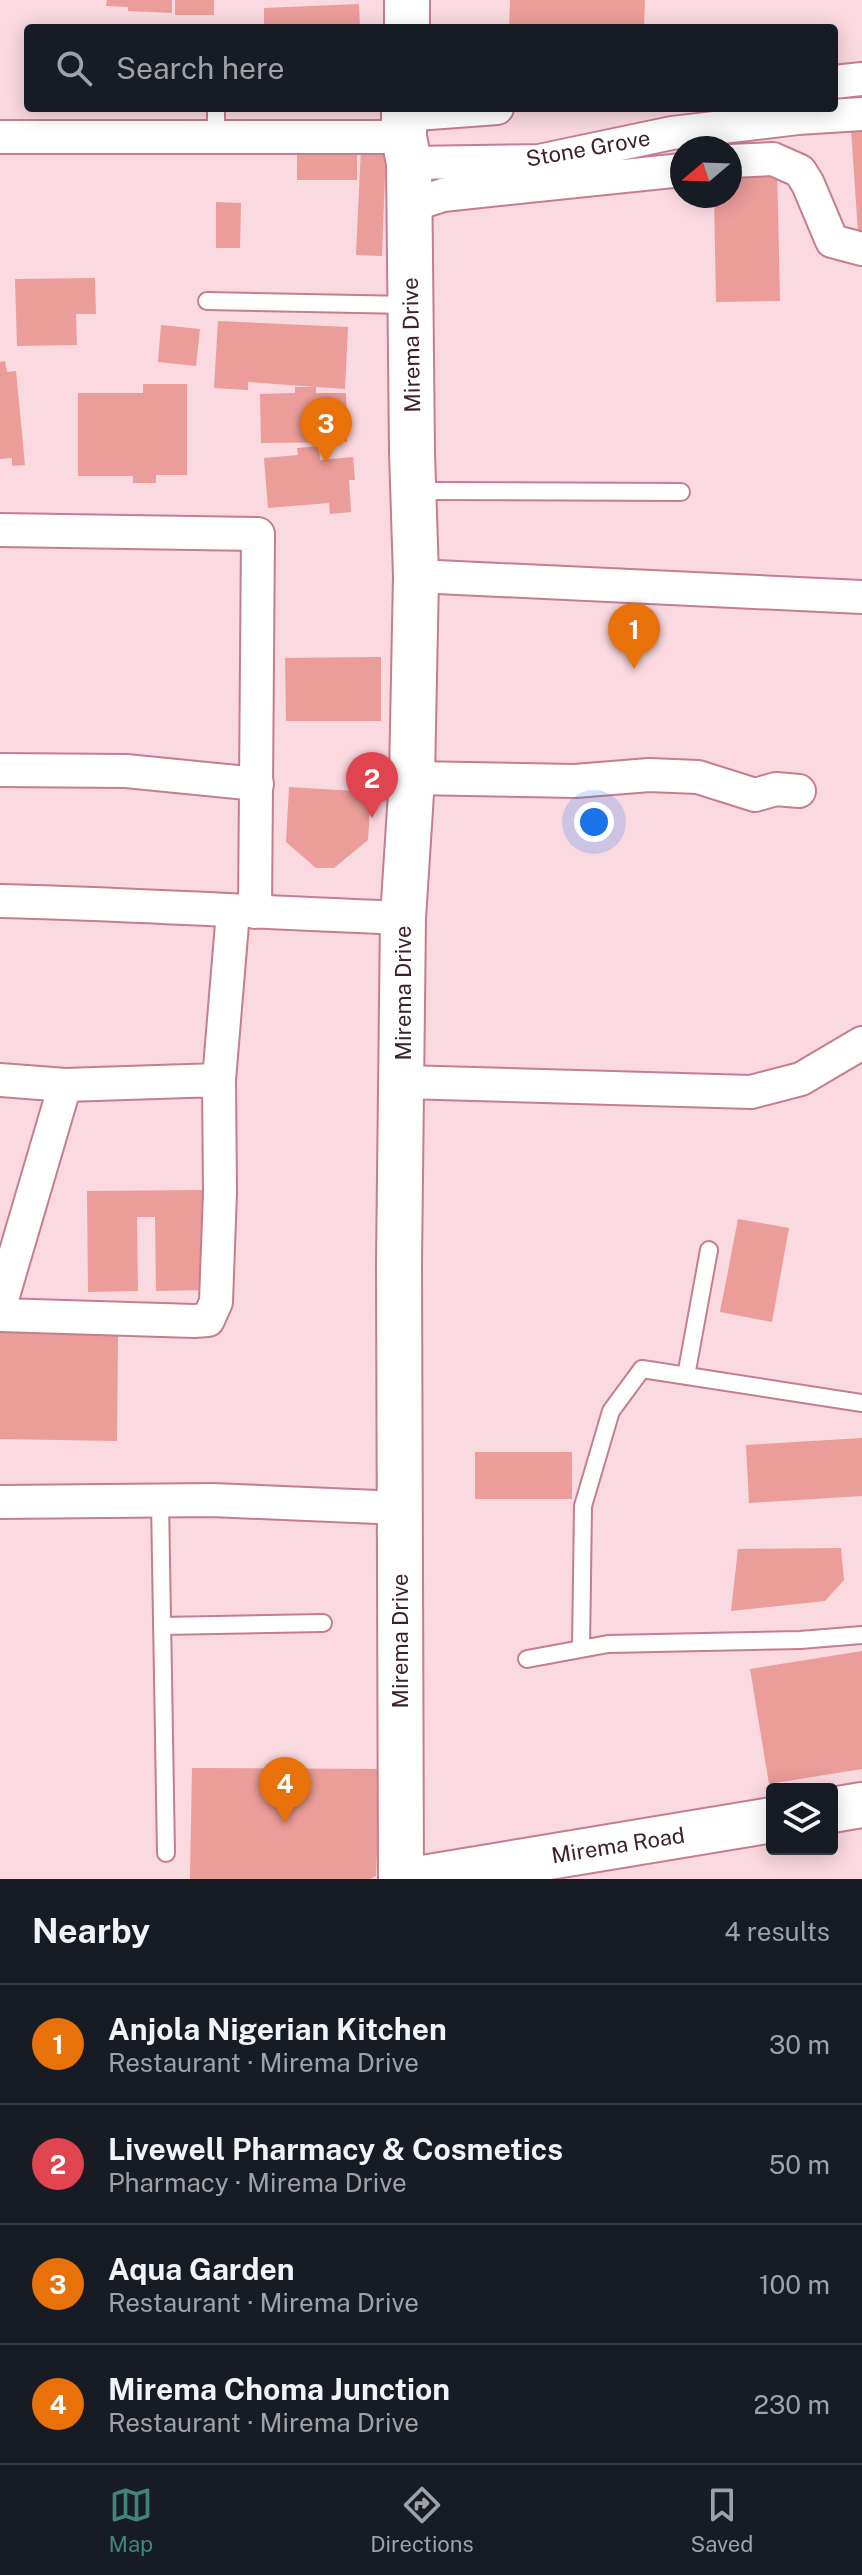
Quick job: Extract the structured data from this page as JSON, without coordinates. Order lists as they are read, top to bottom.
{
  "streets": {
    "street": ["Stone Grove", "Mirema Drive", "Mirema Road"]
  },
  "crossings": [
    ["Stone Grove", "Mirema Drive"]
  ],
  "north": "left",
  "page": {
    "search": "Search here",
    "pins": [
      "3",
      "1",
      "2",
      "4"
    ],
    "heading": ["Nearby", "4 results"],
    "list": [
      {
        "mark": "1",
        "name": "Anjola Nigerian Kitchen",
        "note": "Restaurant · Mirema Drive",
        "value": "30 m"
      },
      {
        "mark": "2",
        "name": "Livewell Pharmacy & Cosmetics",
        "note": "Pharmacy · Mirema Drive",
        "value": "50 m"
      },
      {
        "mark": "3",
        "name": "Aqua Garden",
        "note": "Restaurant · Mirema Drive",
        "value": "100 m"
      },
      {
        "mark": "4",
        "name": "Mirema Choma Junction",
        "note": "Restaurant · Mirema Drive",
        "value": "230 m"
      }
    ],
    "nav": ["Map", "Directions", "Saved"]
  }
}
